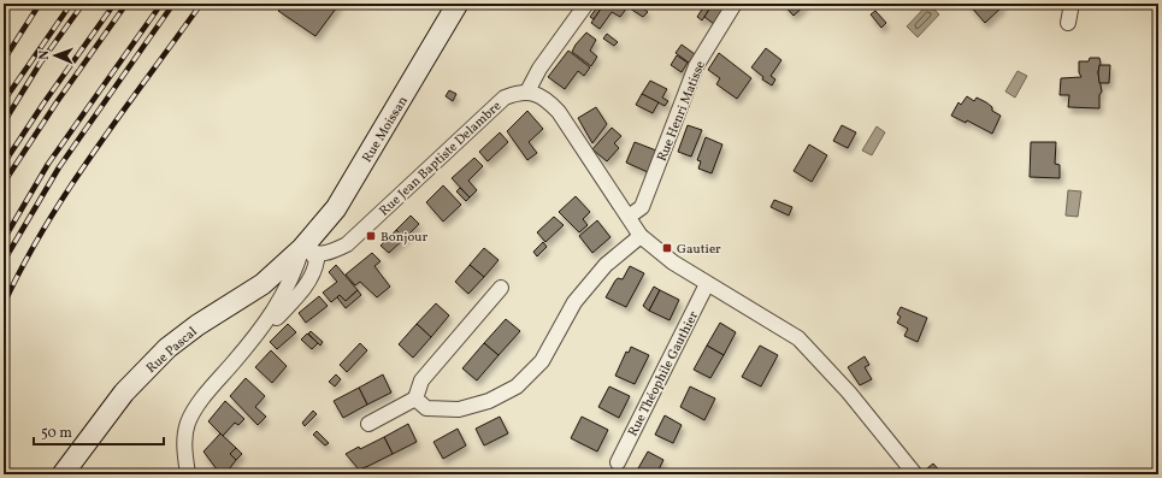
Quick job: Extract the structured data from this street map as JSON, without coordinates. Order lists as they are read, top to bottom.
{
  "streets": {
    "main road": ["Rue Moissan", "Rue Pascal"],
    "street": ["Rue Henri Matisse", "Rue Jean Baptiste Delambre", "Rue Théophile Gauthier"]
  },
  "crossings": [
    ["Rue Moissan", "Rue Jean Baptiste Delambre"],
    ["Rue Moissan", "Rue Pascal"],
    ["Rue Jean Baptiste Delambre", "Rue Pascal"]
  ],
  "places": {
    "transit": ["Bonjour", "Gautier"]
  },
  "scale_bar": "50 m",
  "north": "left"
}
